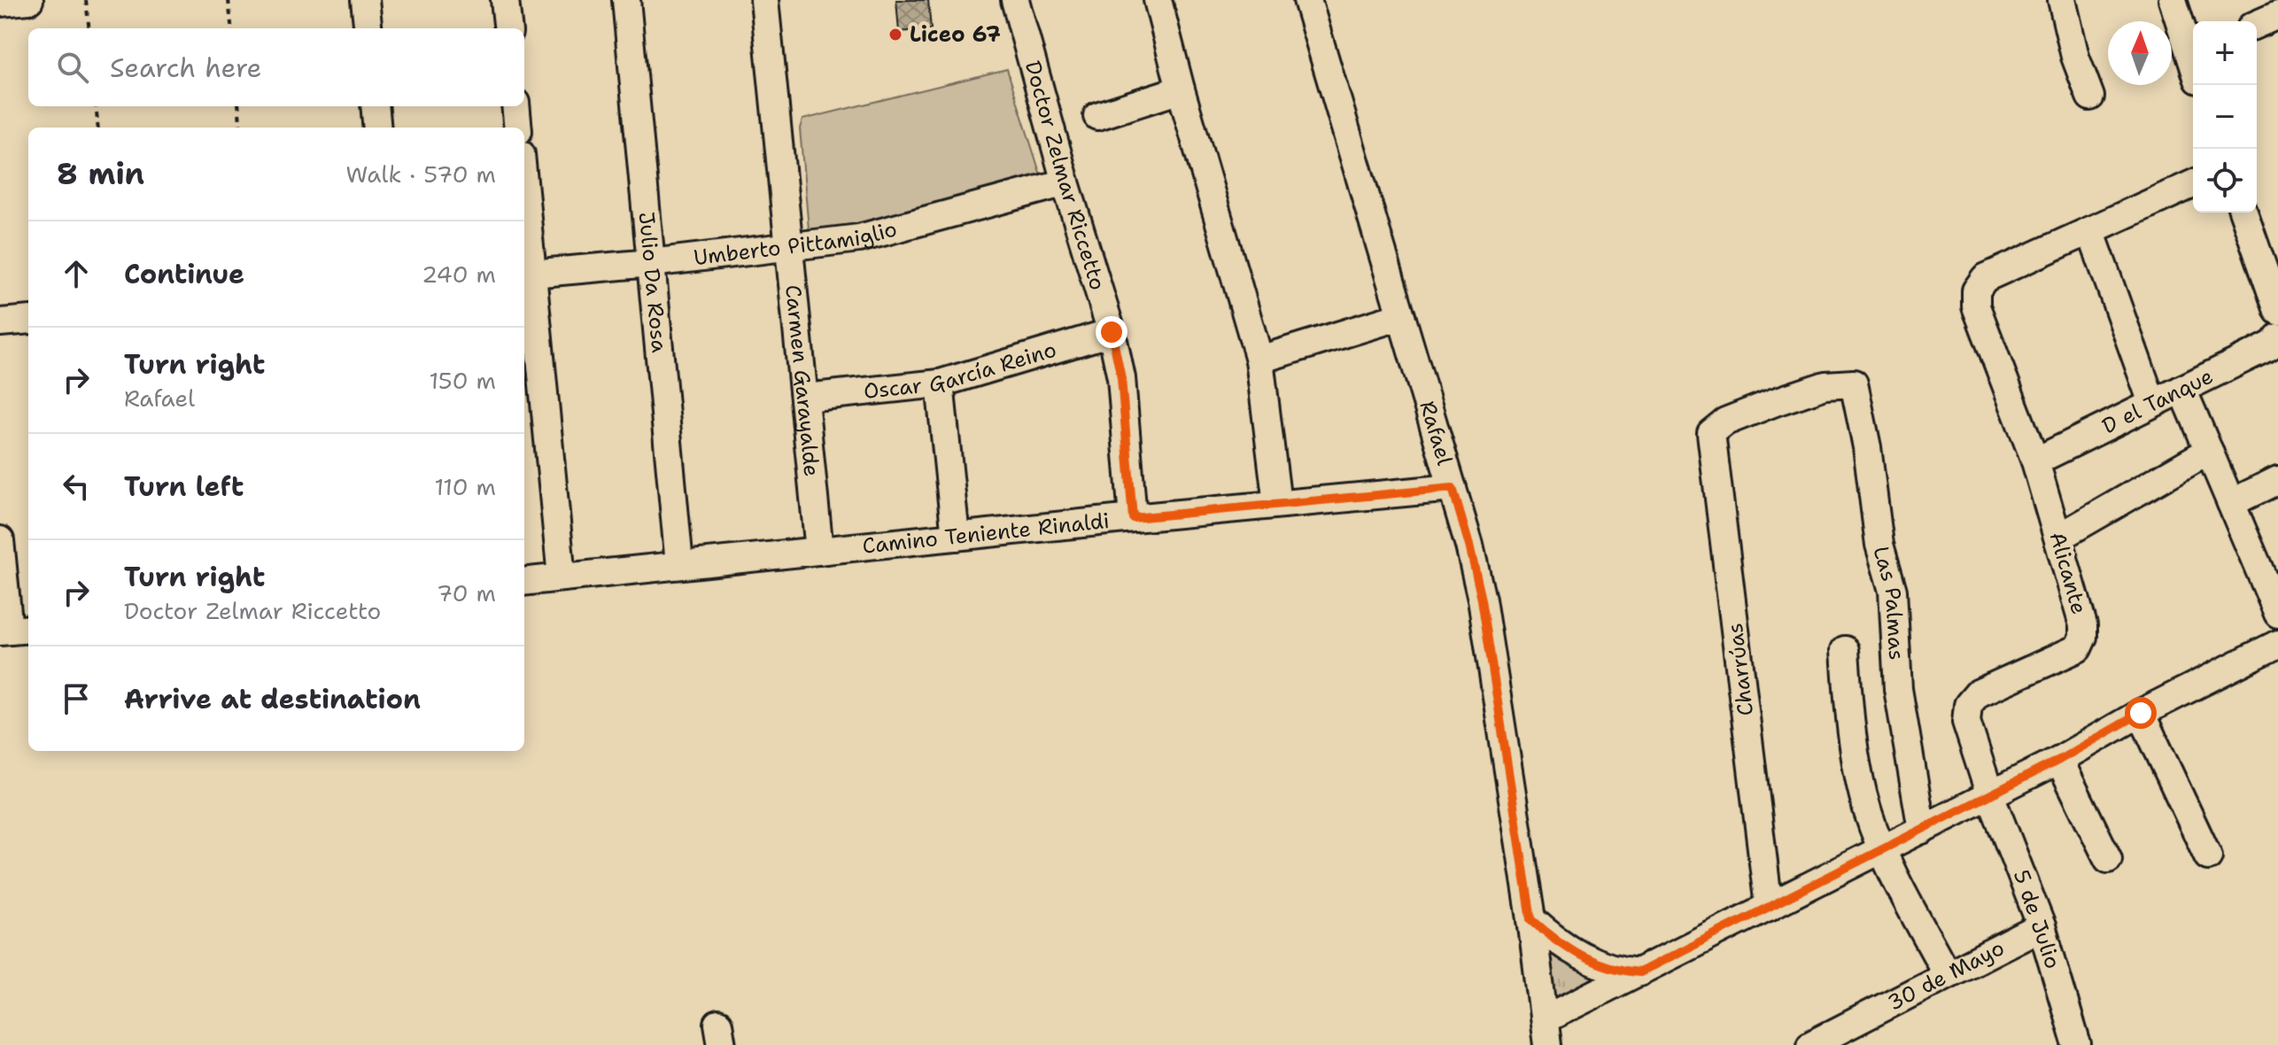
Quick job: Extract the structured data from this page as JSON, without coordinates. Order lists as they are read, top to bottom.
{
  "streets": {
    "street": [
      "Doctor Zelmar Riccetto",
      "Umberto Pittamiglio",
      "Julio Da Rosa",
      "Oscar García Reino",
      "Carmen Garayalde",
      "D el Tanque",
      "Rafael",
      "Camino Teniente Rinaldi",
      "Alicante",
      "Las Palmas",
      "Charrúas",
      "5 de Julio",
      "30 de Mayo"
    ]
  },
  "crossings": [
    ["Doctor Zelmar Riccetto", "Umberto Pittamiglio"],
    ["Doctor Zelmar Riccetto", "Oscar García Reino"],
    ["Doctor Zelmar Riccetto", "Camino Teniente Rinaldi"],
    ["Umberto Pittamiglio", "Julio Da Rosa"],
    ["Umberto Pittamiglio", "Carmen Garayalde"],
    ["Julio Da Rosa", "Camino Teniente Rinaldi"],
    ["Oscar García Reino", "Carmen Garayalde"],
    ["Carmen Garayalde", "Camino Teniente Rinaldi"],
    ["D el Tanque", "Alicante"],
    ["Rafael", "Camino Teniente Rinaldi"],
    ["Alicante", "5 de Julio"],
    ["Las Palmas", "Charrúas"],
    ["5 de Julio", "30 de Mayo"]
  ],
  "places": ["Liceo 67"],
  "north": "top",
  "page": {
    "map_buttons": ["+", "−"],
    "search": "Search here",
    "heading": ["8 min", "Walk · 570 m"],
    "list": [
      ["Continue", "240 m"],
      ["Turn right", "Rafael", "150 m"],
      ["Turn left", "110 m"],
      ["Turn right", "Doctor Zelmar Riccetto", "70 m"],
      "Arrive at destination"
    ]
  }
}
